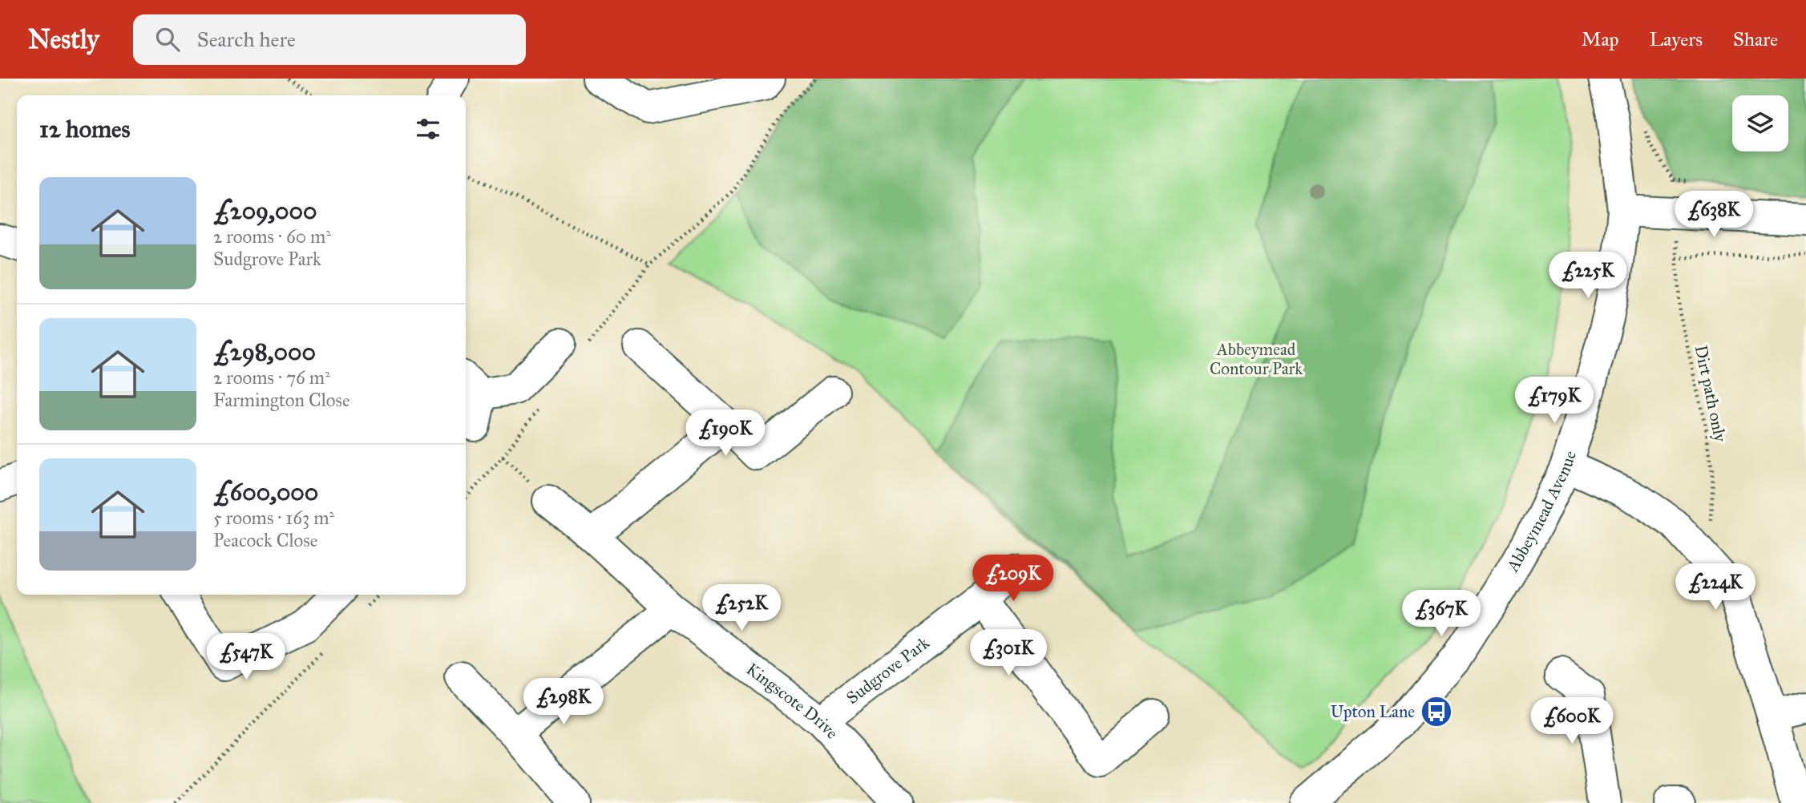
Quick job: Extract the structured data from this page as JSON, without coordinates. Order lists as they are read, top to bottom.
{
  "streets": {
    "street": ["Abbeymead Avenue", "Sudgrove Park", "Kingscote Drive"],
    "path": ["Dirt path only"]
  },
  "crossings": [
    ["Sudgrove Park", "Kingscote Drive"]
  ],
  "parks": ["Abbeymead Contour Park"],
  "places": {
    "bus stop": ["Upton Lane"]
  },
  "page": {
    "header": "Nestly",
    "search": "Search here",
    "nav": ["Map", "Layers", "Share"],
    "heading": "12 homes",
    "list": [
      {
        "name": "£209,000",
        "note": "2 rooms · 60 m² · Sudgrove Park"
      },
      {
        "name": "£298,000",
        "note": "2 rooms · 76 m² · Farmington Close"
      },
      {
        "name": "£600,000",
        "note": "5 rooms · 163 m² · Peacock Close"
      }
    ],
    "price": [
      "£638K",
      "£225K",
      "£179K",
      "£190K",
      "£209K",
      "£224K",
      "£252K",
      "£367K",
      "£301K",
      "£547K",
      "£298K",
      "£600K"
    ]
  }
}
